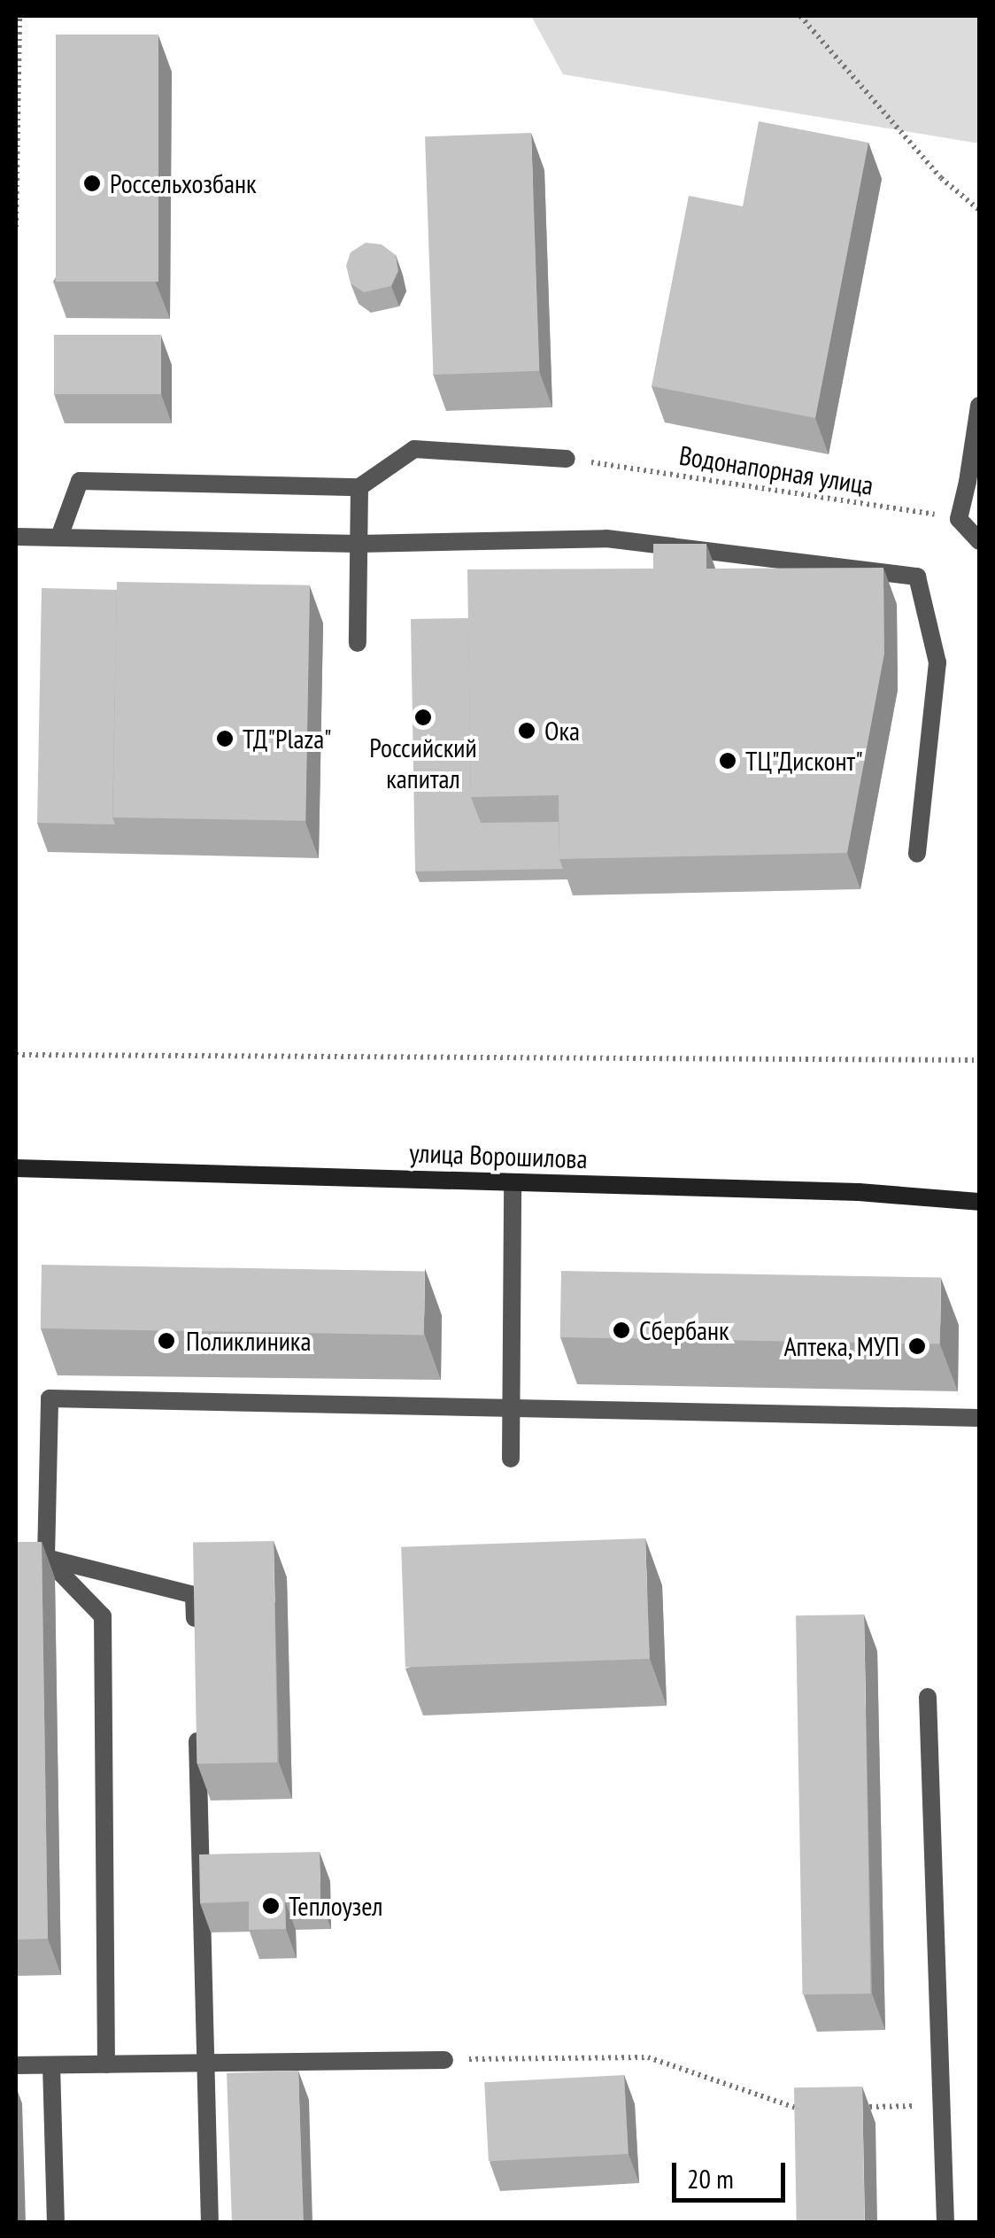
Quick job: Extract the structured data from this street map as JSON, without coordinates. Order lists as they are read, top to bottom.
{
  "streets": {
    "main road": ["улица Ворошилова"],
    "path": ["Водонапорная улица"]
  },
  "places": [
    "Россельхозбанк",
    "Российский капитал",
    "Ока",
    "ТД\"Plaza\"",
    "ТЦ\"Дисконт\"",
    "Сбербанк",
    "Поликлиника",
    "Аптека, МУП",
    "Теплоузел"
  ],
  "scale_bar": "20 m"
}
